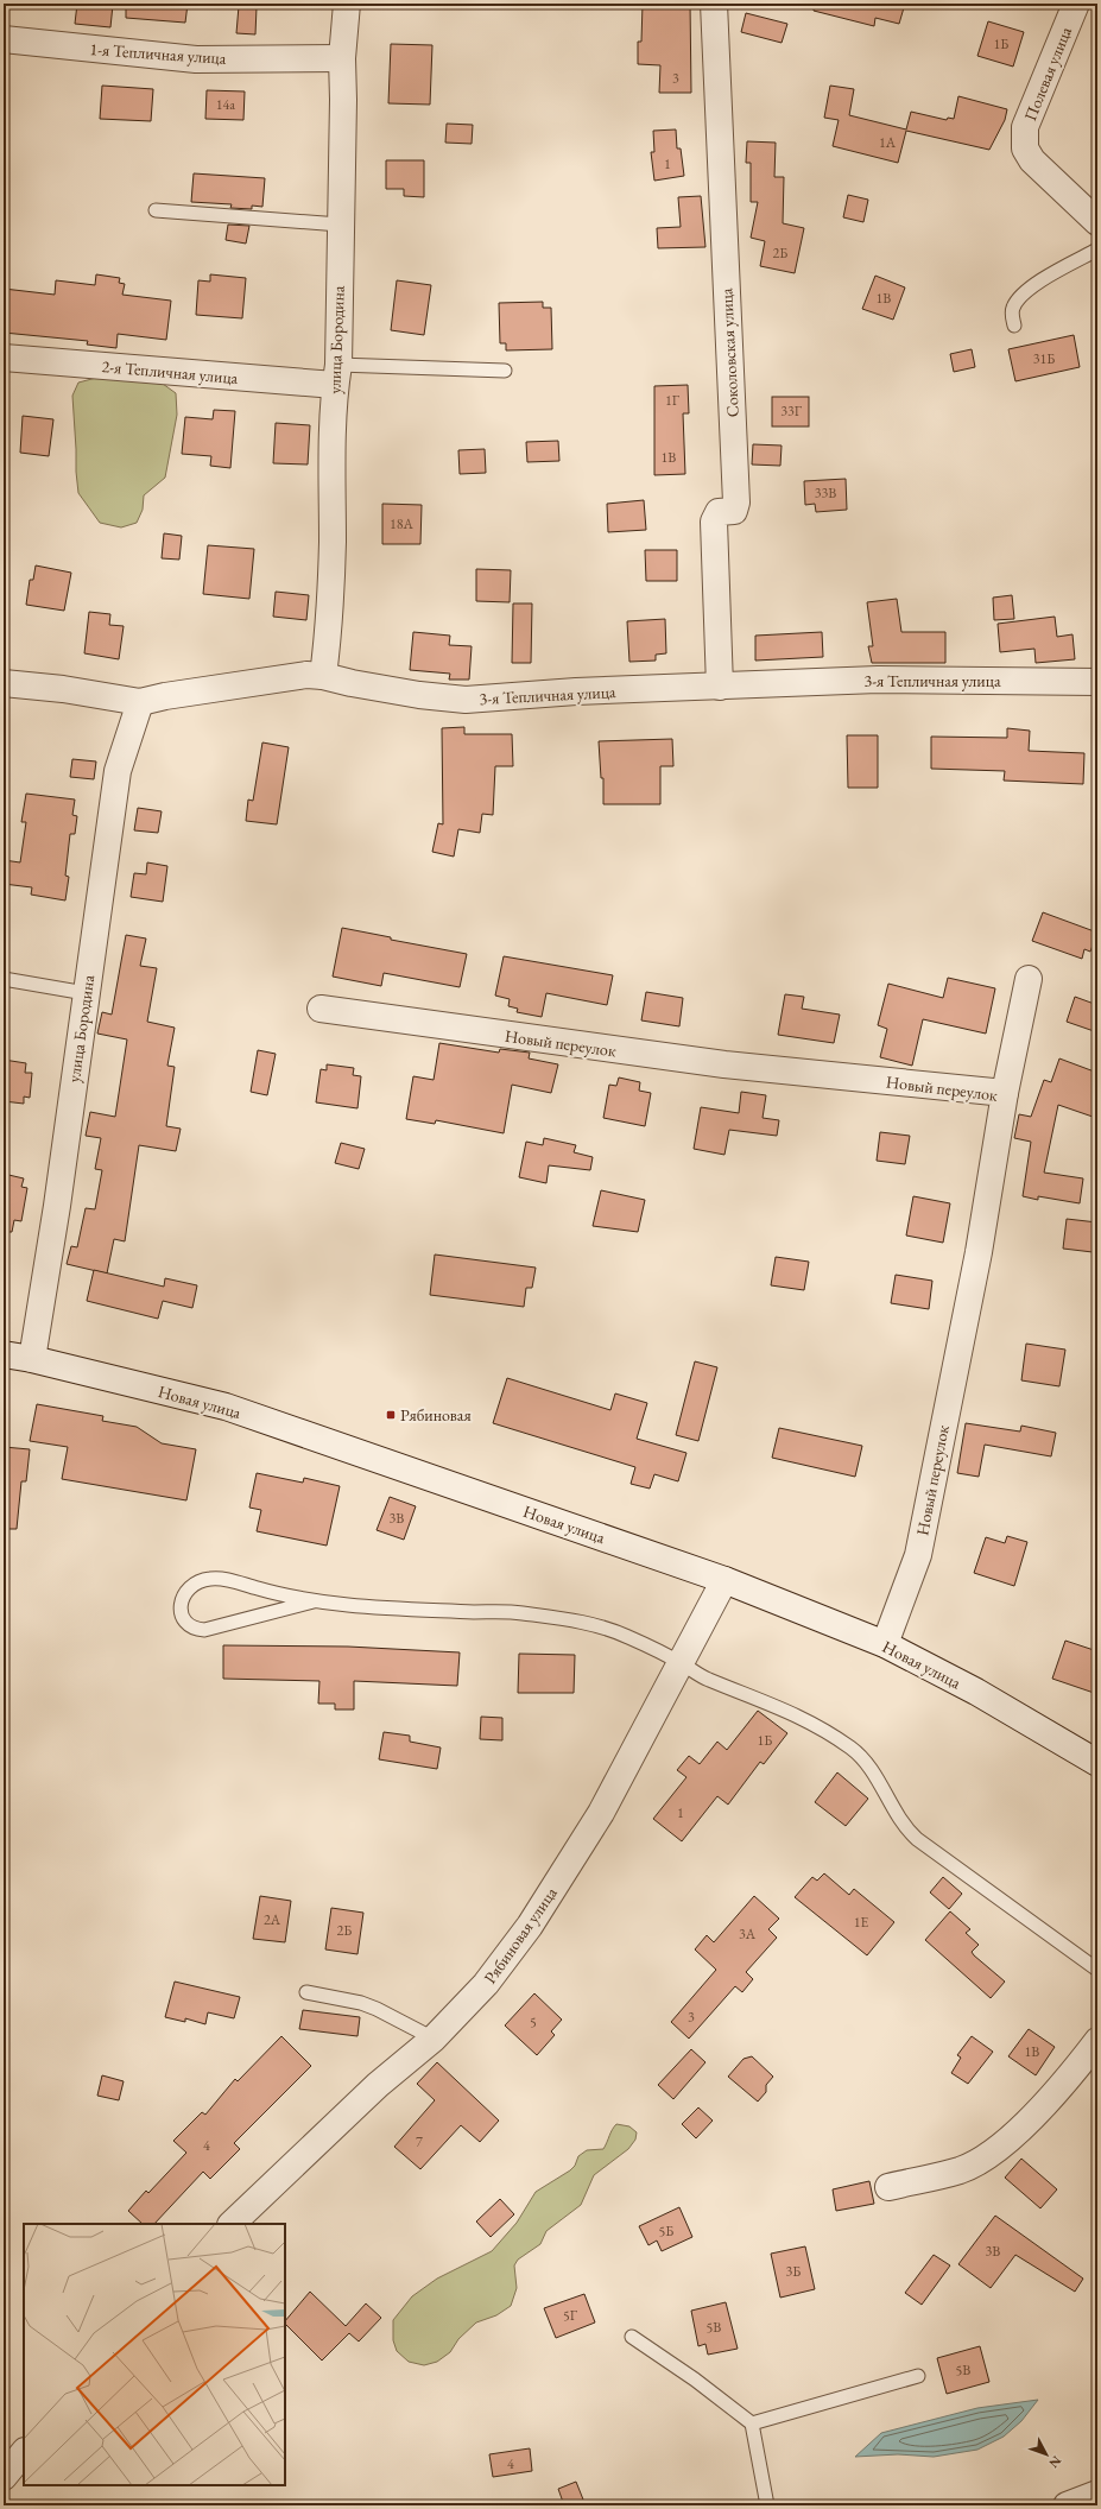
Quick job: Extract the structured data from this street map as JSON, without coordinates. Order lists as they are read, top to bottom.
{
  "streets": {
    "street": [
      "1-я Тепличная улица",
      "Полевая улица",
      "улица Бородина",
      "Соколовская улица",
      "2-я Тепличная улица",
      "3-я Тепличная улица",
      "Новый переулок",
      "Новая улица",
      "Рябиновая улица"
    ]
  },
  "crossings": [
    ["1-я Тепличная улица", "улица Бородина"],
    ["улица Бородина", "2-я Тепличная улица"],
    ["улица Бородина", "3-я Тепличная улица"],
    ["улица Бородина", "Новая улица"],
    ["Соколовская улица", "3-я Тепличная улица"],
    ["Новый переулок", "Новая улица"],
    ["Новая улица", "Рябиновая улица"]
  ],
  "places": {
    "transit": ["Рябиновая"]
  },
  "house_numbers": [
    "1Б",
    "3",
    "14а",
    "1А",
    "1",
    "2Б",
    "1В",
    "31Б",
    "1Г",
    "33Г",
    "1В",
    "33В",
    "18А",
    "3В",
    "1Б",
    "1",
    "2А",
    "1Е",
    "2Б",
    "3А",
    "3",
    "5",
    "1В",
    "7",
    "4",
    "5Б",
    "3В",
    "3Б",
    "5Г",
    "5В",
    "5В",
    "4"
  ],
  "north": "bottom right"
}
